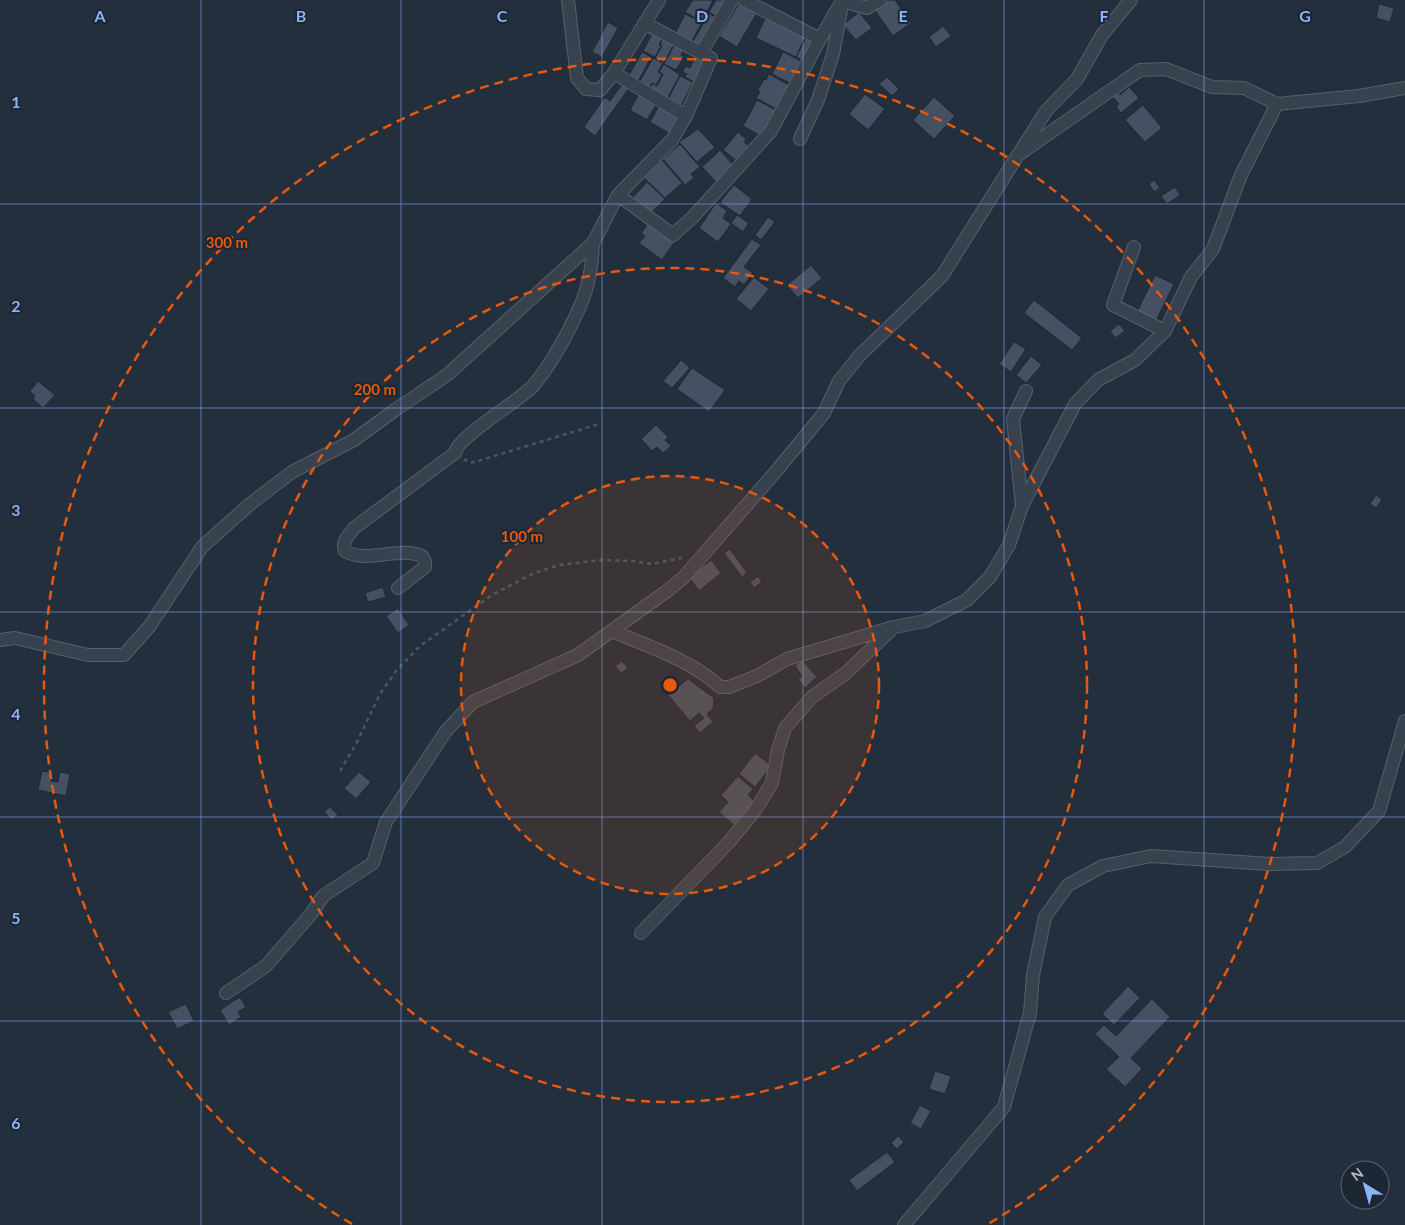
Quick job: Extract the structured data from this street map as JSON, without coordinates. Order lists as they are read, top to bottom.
{
  "north": "top left",
  "grid": {
    "columns": [
      "A",
      "B",
      "C",
      "D",
      "E",
      "F",
      "G"
    ],
    "rows": [
      "1",
      "2",
      "3",
      "4",
      "5",
      "6"
    ]
  },
  "rings": ["300 m", "200 m", "100 m"]
}
